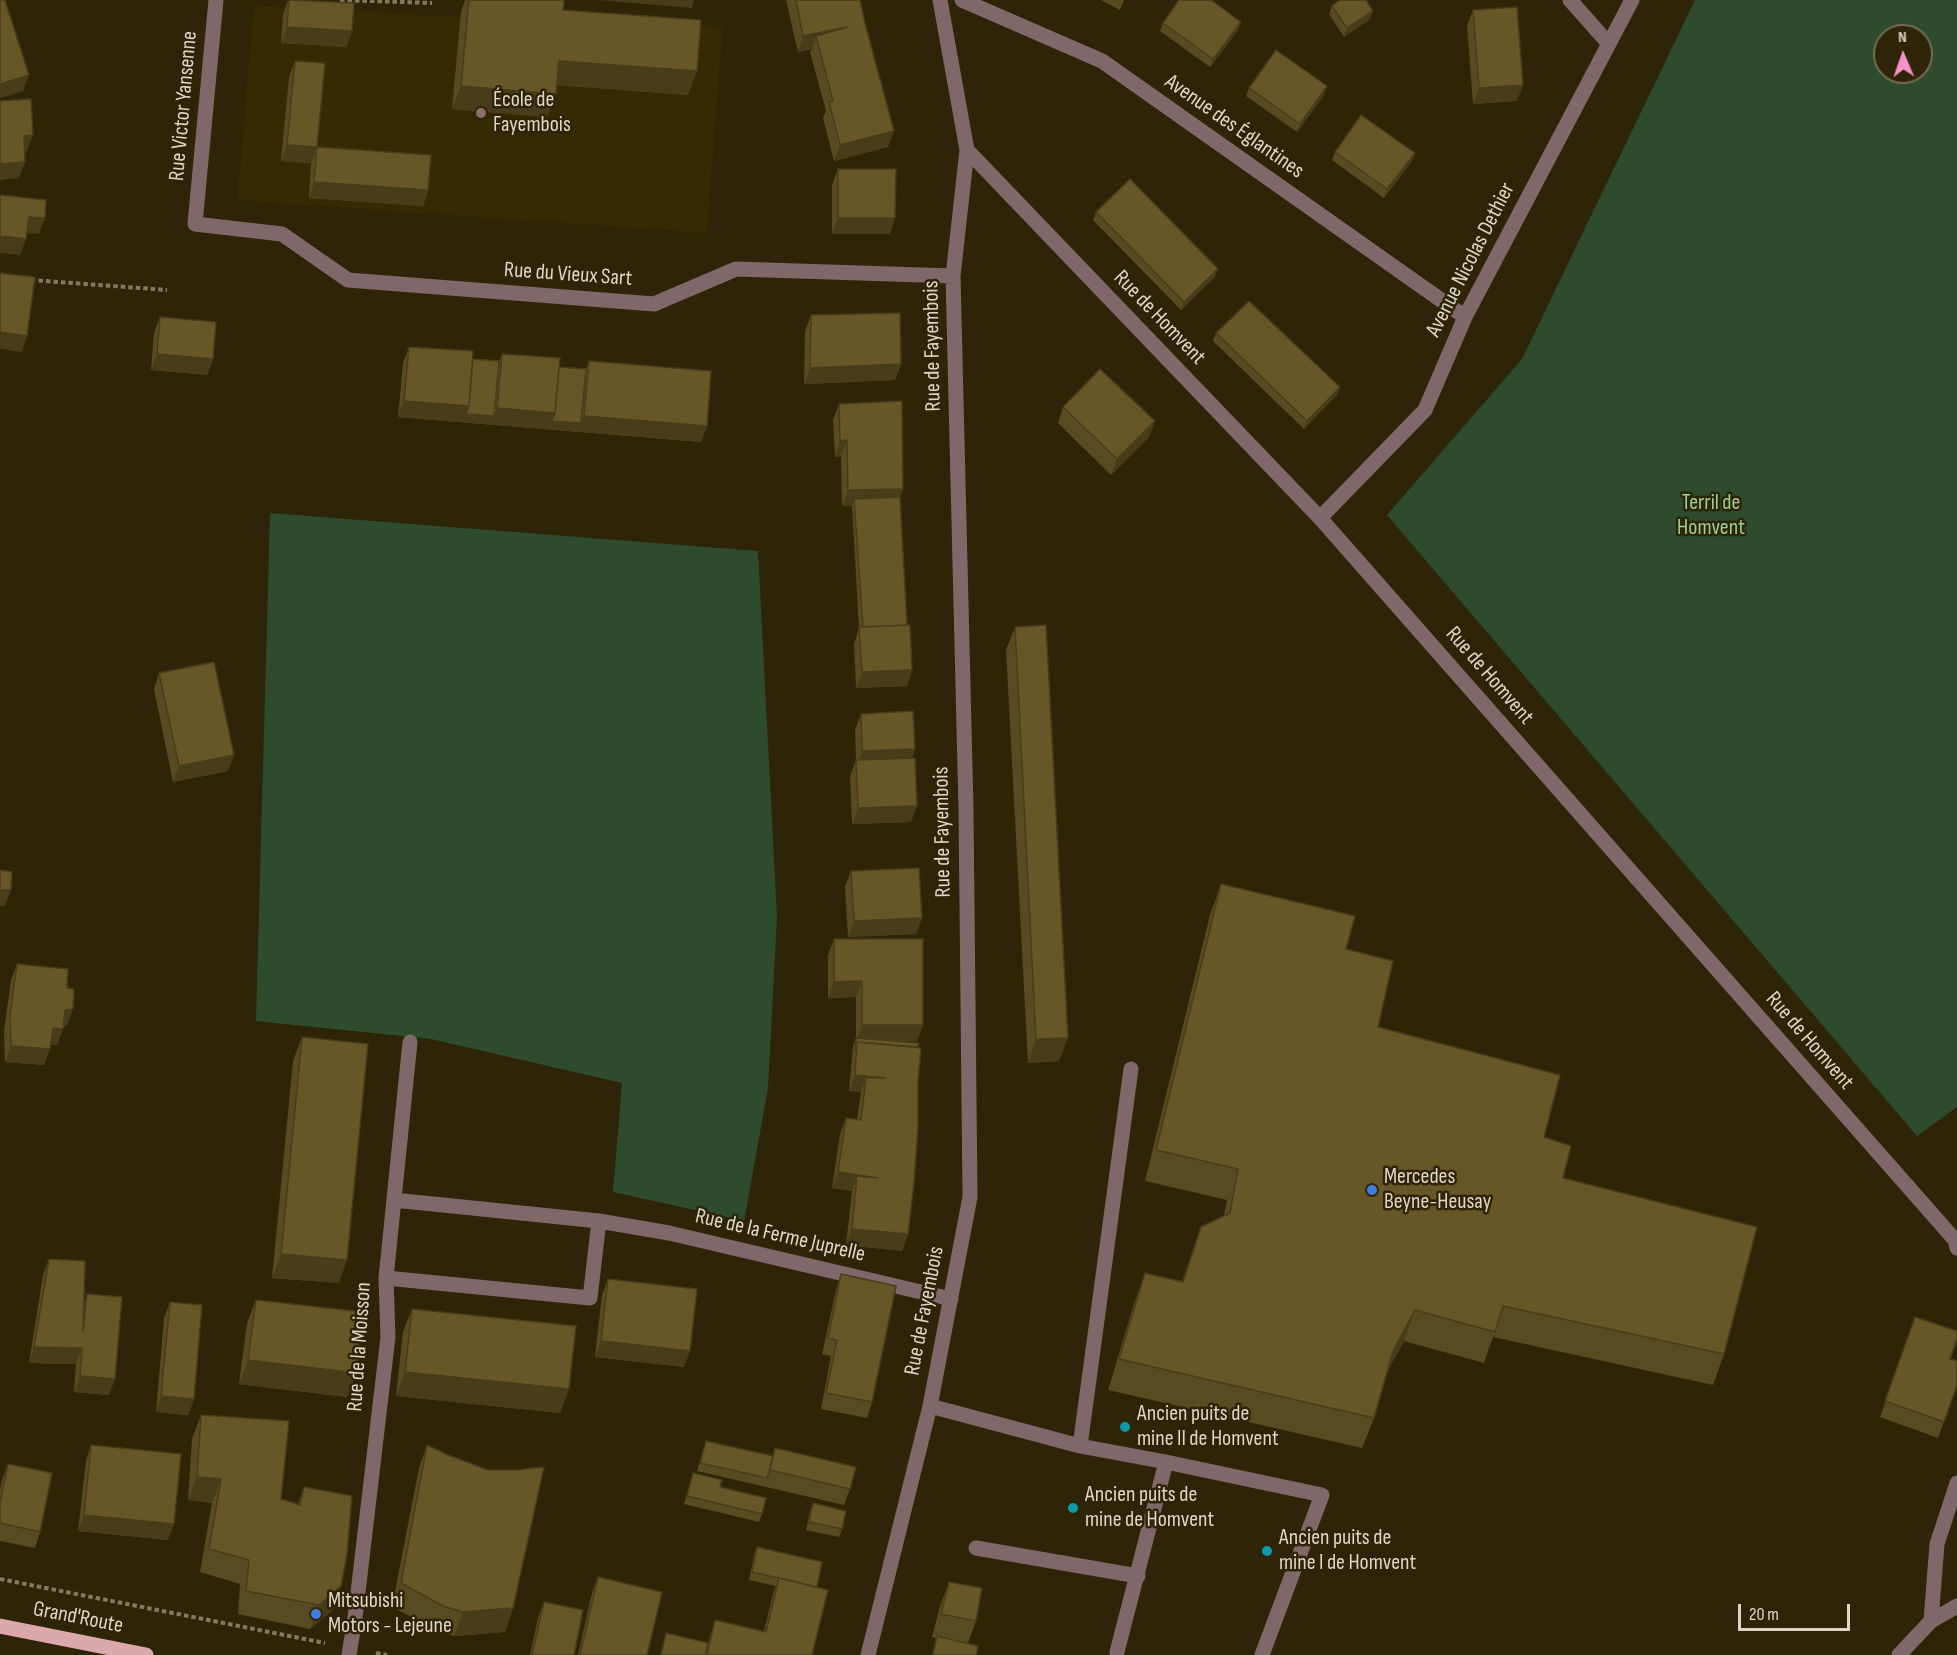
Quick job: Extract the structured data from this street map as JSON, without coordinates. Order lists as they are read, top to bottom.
{
  "streets": {
    "main road": ["Grand'Route"],
    "street": [
      "Rue Victor Yansenne",
      "Avenue des Églantines",
      "Avenue Nicolas Dethier",
      "Rue du Vieux Sart",
      "Rue de Homvent",
      "Rue de Fayembois",
      "Rue de la Ferme Juprelle",
      "Rue de la Moisson"
    ]
  },
  "crossings": [
    ["Rue Victor Yansenne", "Rue du Vieux Sart"],
    ["Avenue des Églantines", "Avenue Nicolas Dethier"],
    ["Avenue Nicolas Dethier", "Rue de Homvent"],
    ["Rue du Vieux Sart", "Rue de Fayembois"],
    ["Rue de Homvent", "Rue de Fayembois"],
    ["Rue de Fayembois", "Rue de la Ferme Juprelle"],
    ["Rue de la Ferme Juprelle", "Rue de la Moisson"]
  ],
  "parks": ["Terril de Homvent"],
  "places": [
    "École de Fayembois",
    "Mercedes Beyne-Heusay",
    "Ancien puits de mine II de Homvent",
    "Ancien puits de mine de Homvent",
    "Ancien puits de mine I de Homvent",
    "Mitsubishi Motors - Lejeune"
  ],
  "scale_bar": "20 m",
  "north": "top"
}
